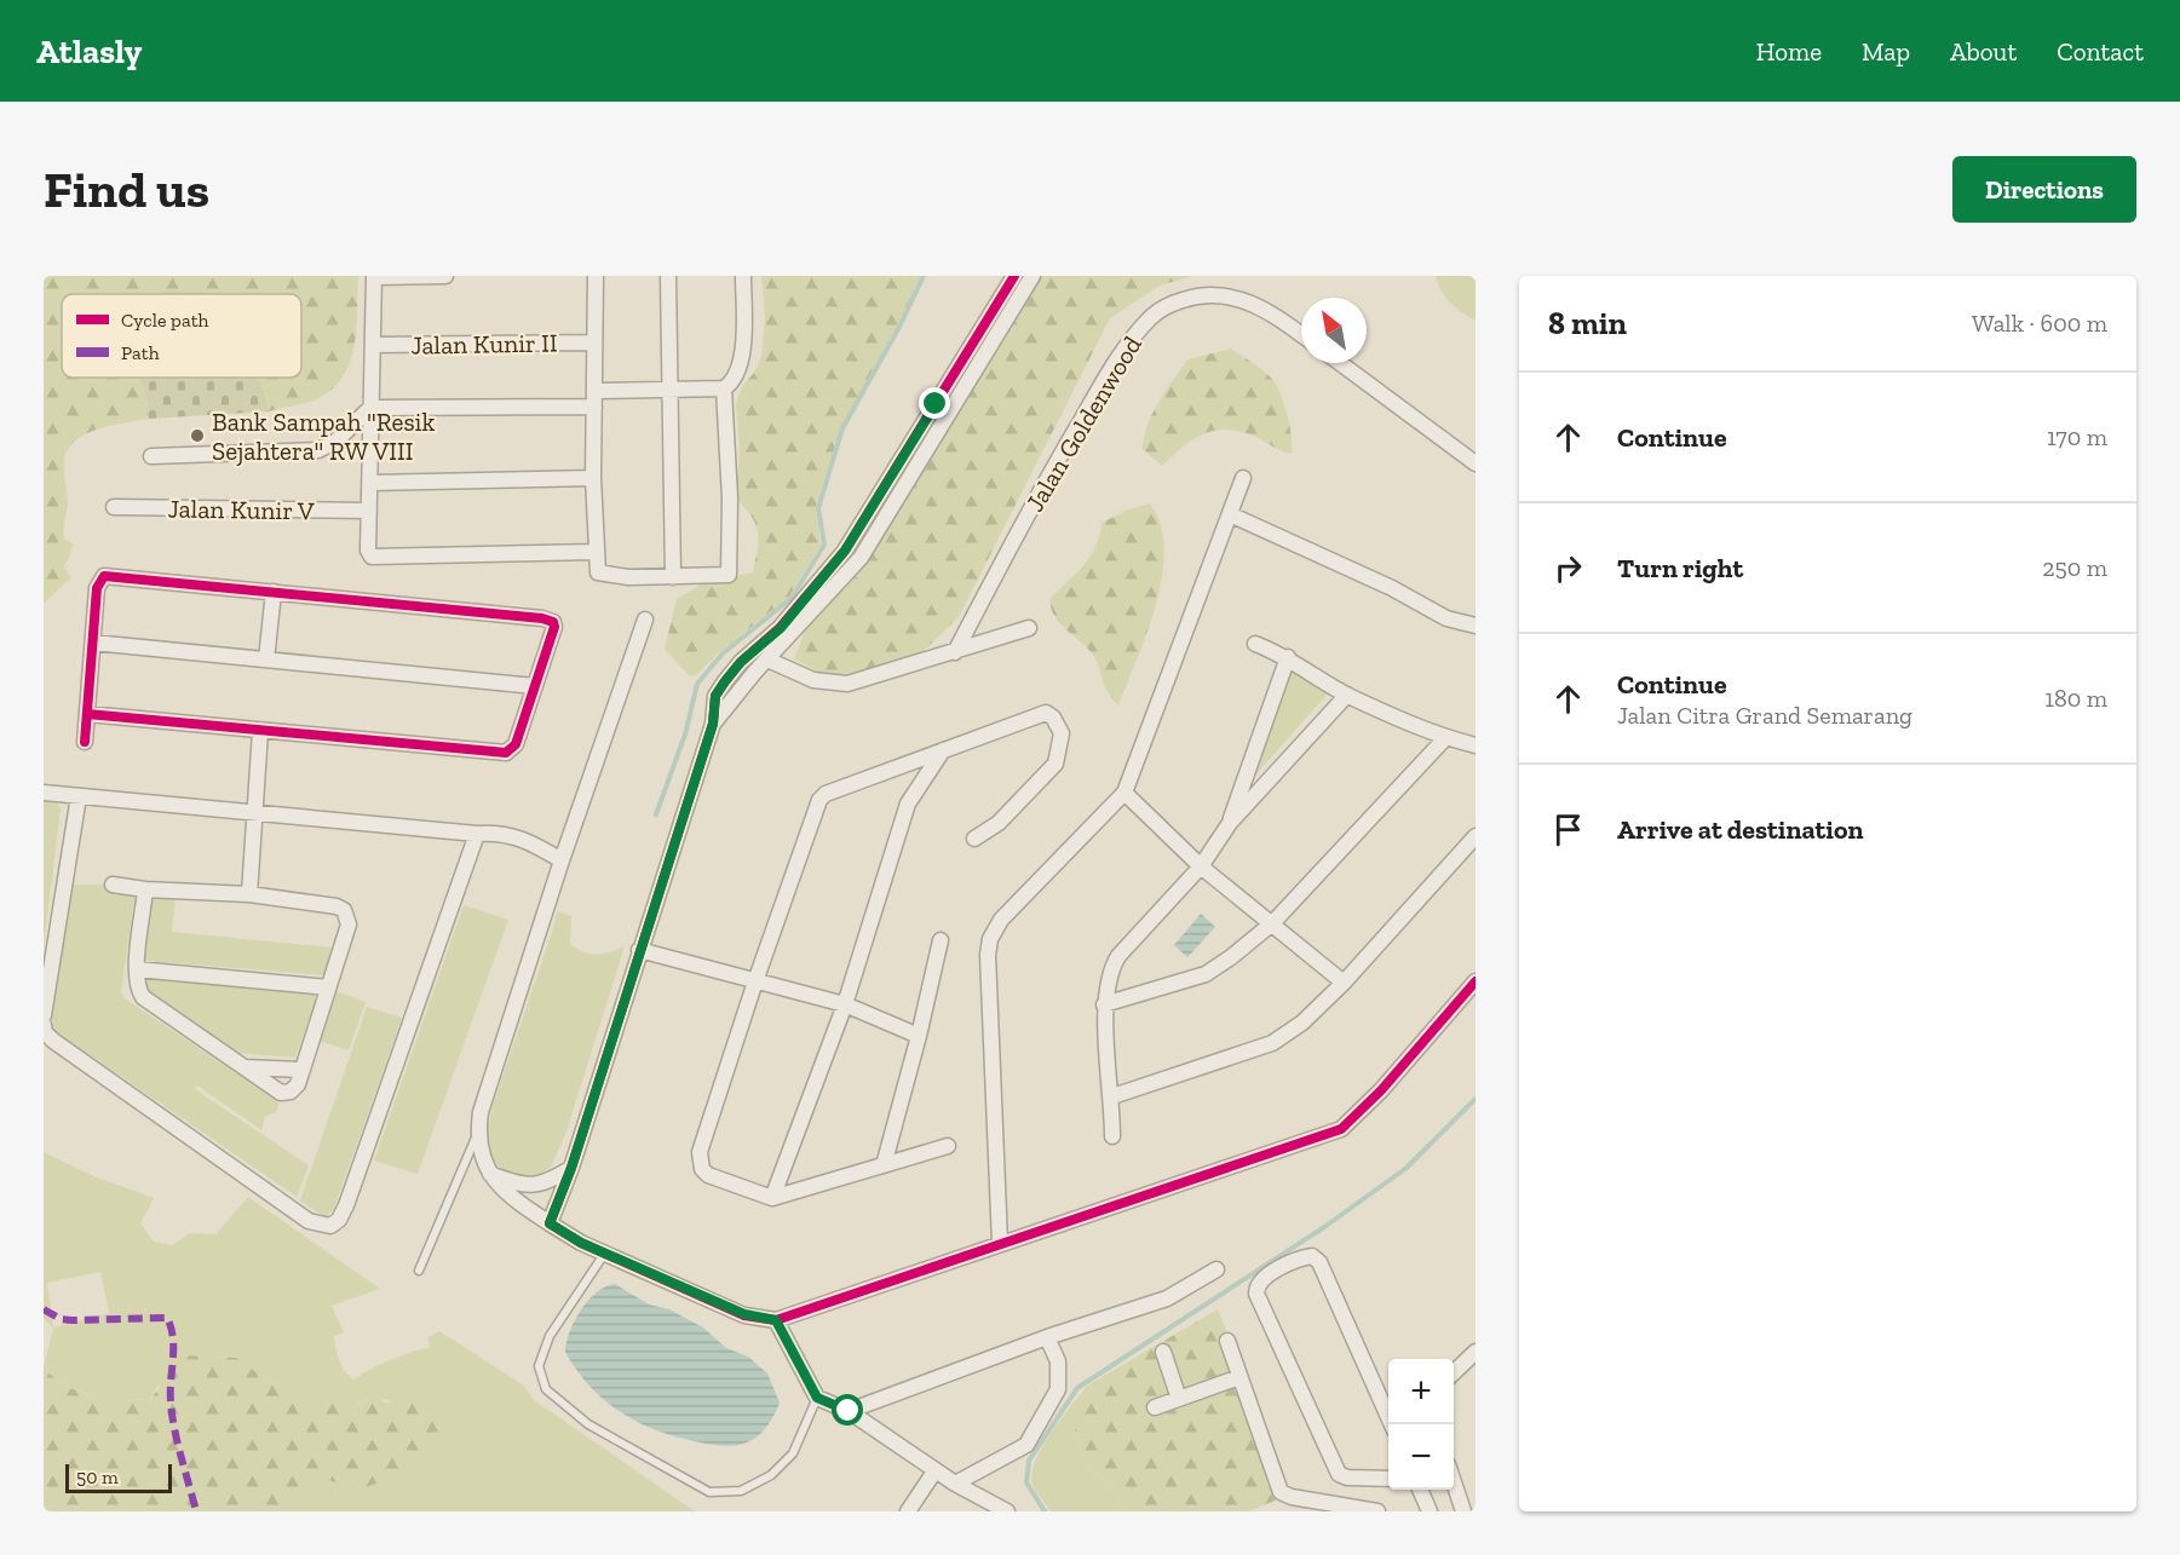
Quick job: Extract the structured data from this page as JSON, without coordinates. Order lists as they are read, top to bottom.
{
  "streets": {
    "street": ["Jalan Kunir II", "Jalan Goldenwood", "Jalan Kunir V"]
  },
  "places": ["Bank Sampah \"Resik Sejahtera\" RW VIII"],
  "legend": ["Cycle path", "Path"],
  "scale_bar": "50 m",
  "north": "top left",
  "page": {
    "header": "Atlasly",
    "nav": [
      "Home",
      "Map",
      "About",
      "Contact"
    ],
    "buttons": "Directions",
    "title": "Find us",
    "heading": ["8 min", "Walk · 600 m"],
    "list": [
      ["Continue", "170 m"],
      ["Turn right", "250 m"],
      ["Continue", "Jalan Citra Grand Semarang", "180 m"],
      "Arrive at destination"
    ],
    "map_buttons": ["+", "−"],
    "scale": "50 m"
  }
}
